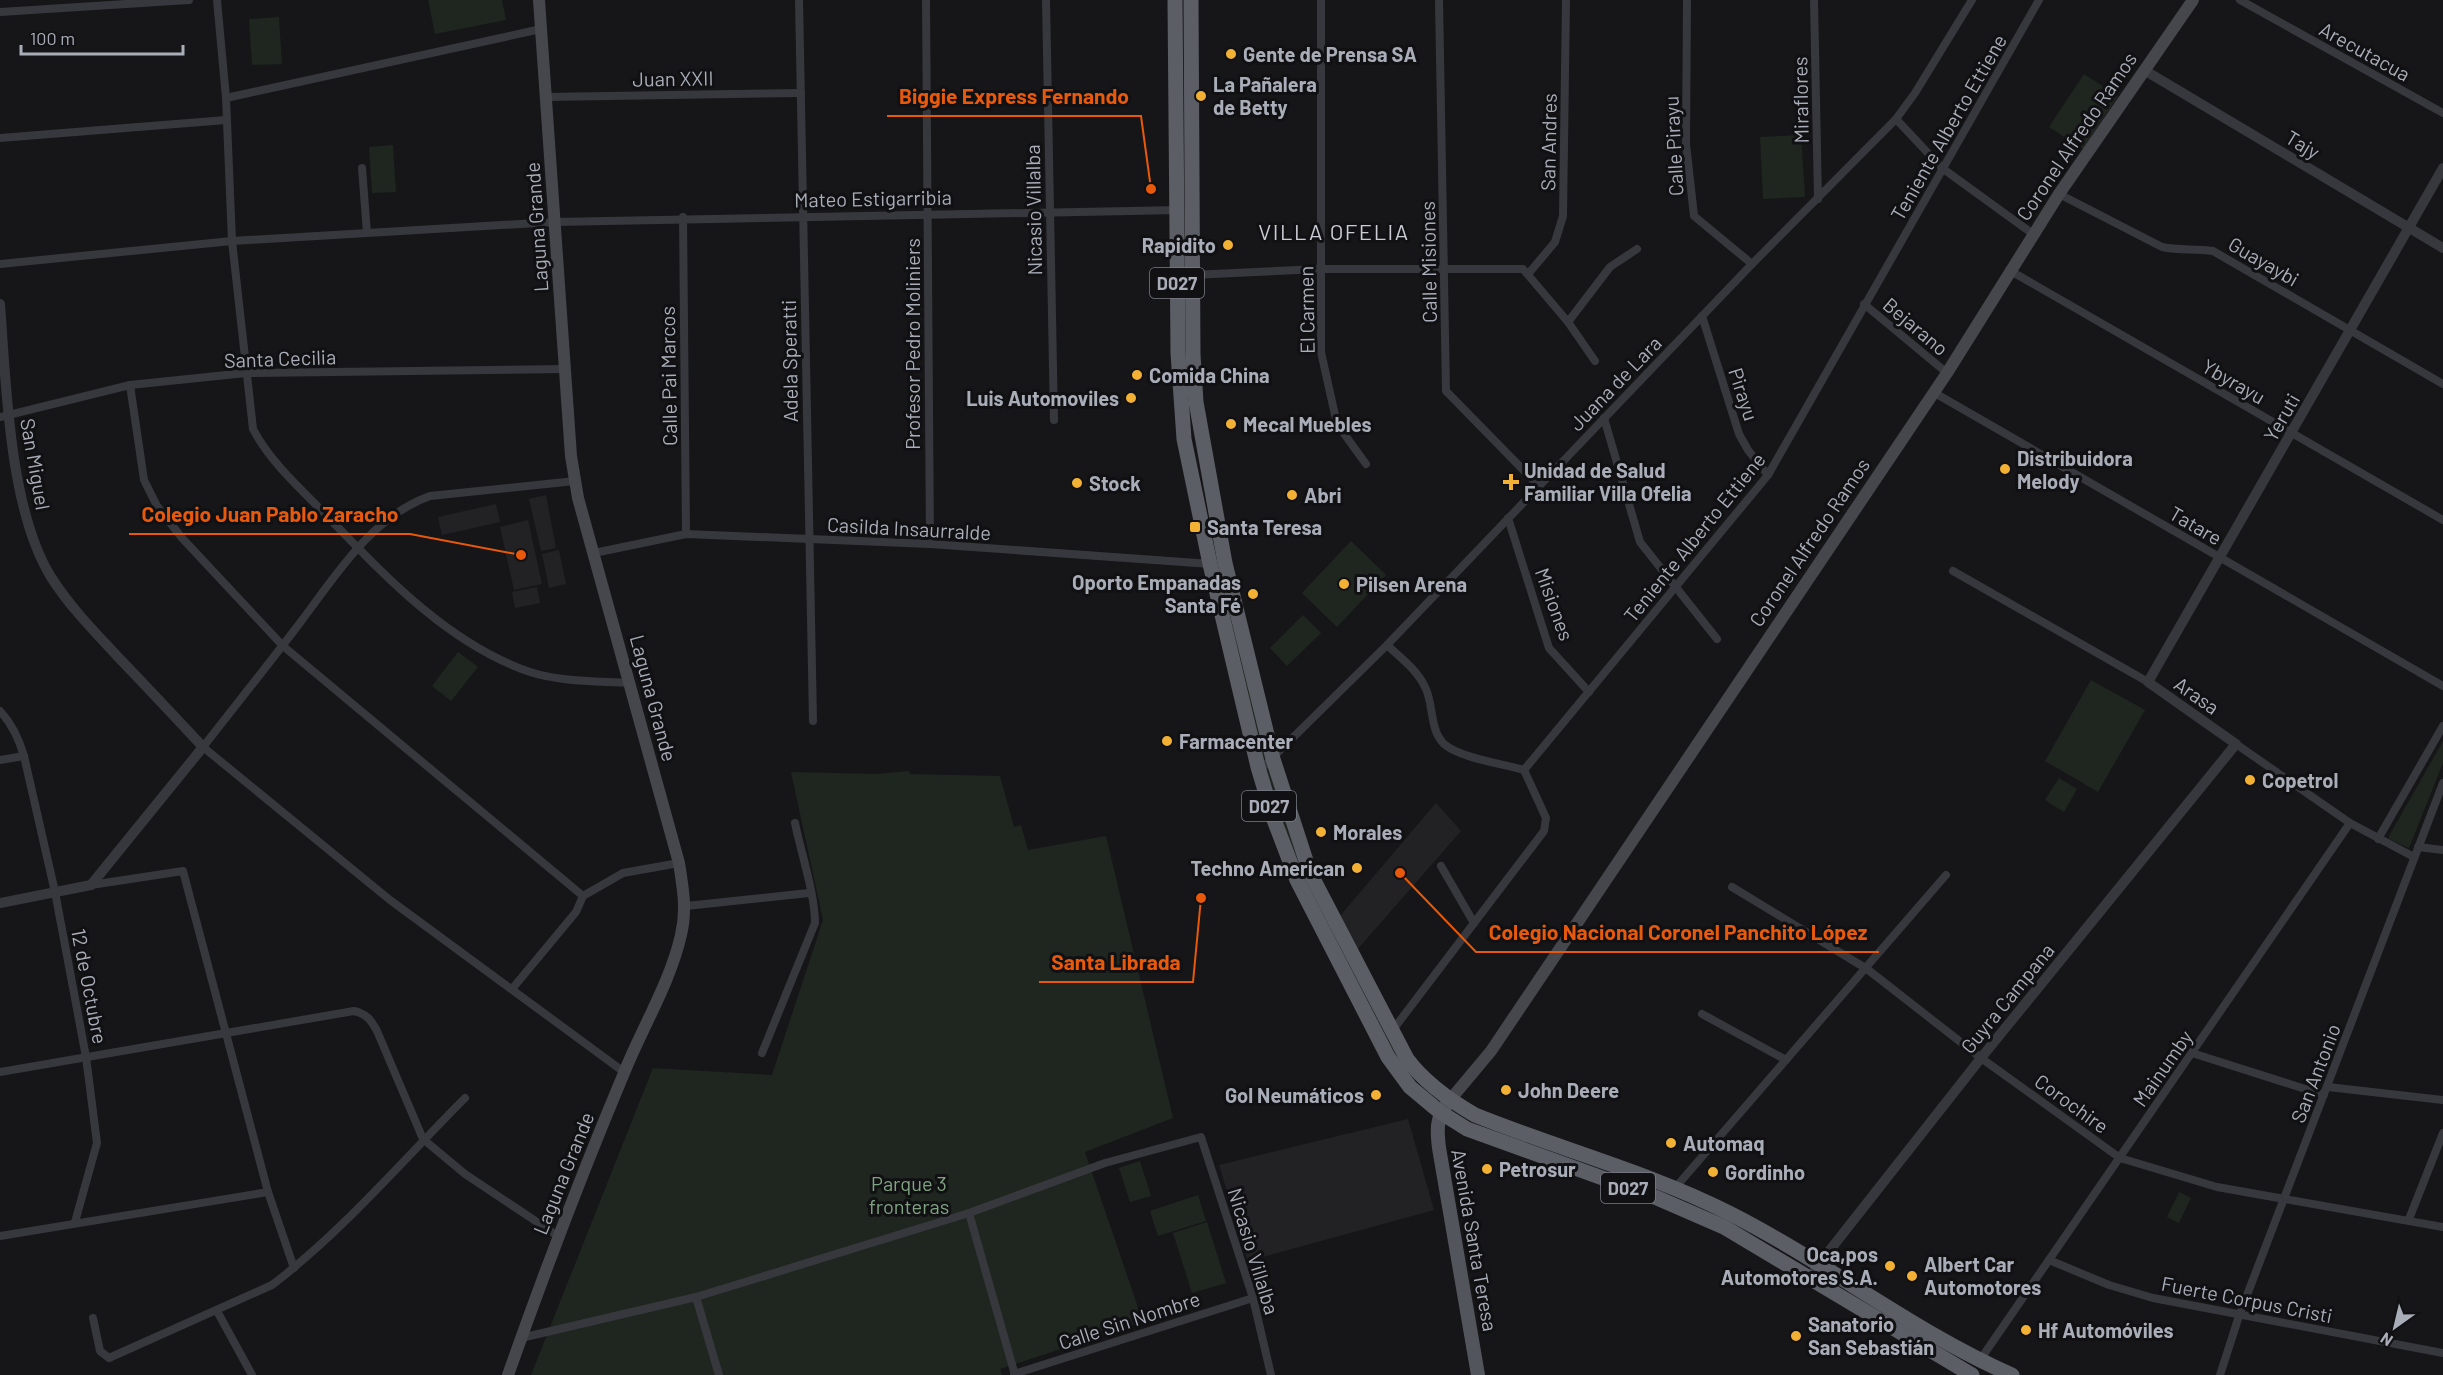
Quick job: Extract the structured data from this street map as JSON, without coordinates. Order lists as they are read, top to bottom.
{
  "streets": {
    "highway": ["D027"],
    "main road": ["Coronel Alfredo Ramos", "Laguna Grande", "Avenida Santa Teresa"],
    "street": [
      "Arecutacua",
      "Juan XXII",
      "Miraflores",
      "Teniente Alberto Ettiene",
      "San Andres",
      "Tajy",
      "Calle Pirayu",
      "Mateo Estigarribia",
      "Nicasio Villalba",
      "Guayaybi",
      "Calle Misiones",
      "El Carmen",
      "Bejarano",
      "Profesor Pedro Moliniers",
      "Santa Cecilia",
      "Adela Speratti",
      "Calle Pai Marcos",
      "Ybyrayu",
      "Juana de Lara",
      "Pirayu",
      "Yeruti",
      "San Miguel",
      "Tatare",
      "Casilda Insaurralde",
      "Misiones",
      "Arasa",
      "12 de Octubre",
      "Guyra Campana",
      "Mainumby",
      "San Antonio",
      "Corochire",
      "Fuerte Corpus Cristi",
      "Calle Sin Nombre"
    ]
  },
  "crossings": [
    ["Juan XXII", "Laguna Grande"],
    ["Juan XXII", "Adela Speratti"],
    ["Miraflores", "Juana de Lara"],
    ["Teniente Alberto Ettiene", "Bejarano"],
    ["Teniente Alberto Ettiene", "Pirayu"],
    ["Teniente Alberto Ettiene", "Misiones"],
    ["Coronel Alfredo Ramos", "Tajy"],
    ["Coronel Alfredo Ramos", "Guayaybi"],
    ["Coronel Alfredo Ramos", "D027"],
    ["Coronel Alfredo Ramos", "Bejarano"],
    ["Coronel Alfredo Ramos", "Ybyrayu"],
    ["Coronel Alfredo Ramos", "Tatare"],
    ["Coronel Alfredo Ramos", "Avenida Santa Teresa"],
    ["Tajy", "Yeruti"],
    ["Calle Pirayu", "Juana de Lara"],
    ["Mateo Estigarribia", "Nicasio Villalba"],
    ["Mateo Estigarribia", "Laguna Grande"],
    ["Mateo Estigarribia", "D027"],
    ["Mateo Estigarribia", "Profesor Pedro Moliniers"],
    ["Mateo Estigarribia", "Adela Speratti"],
    ["Mateo Estigarribia", "Calle Pai Marcos"],
    ["Nicasio Villalba", "Calle Sin Nombre"],
    ["Laguna Grande", "Santa Cecilia"],
    ["Laguna Grande", "Casilda Insaurralde"],
    ["Guayaybi", "Yeruti"],
    ["Calle Misiones", "Juana de Lara"],
    ["D027", "Juana de Lara"],
    ["D027", "Casilda Insaurralde"],
    ["D027", "Guyra Campana"],
    ["D027", "Mainumby"],
    ["D027", "Avenida Santa Teresa"],
    ["Profesor Pedro Moliniers", "Casilda Insaurralde"],
    ["Santa Cecilia", "San Miguel"],
    ["Adela Speratti", "Casilda Insaurralde"],
    ["Calle Pai Marcos", "Casilda Insaurralde"],
    ["Ybyrayu", "Yeruti"],
    ["Juana de Lara", "Pirayu"],
    ["Juana de Lara", "Misiones"],
    ["Yeruti", "Tatare"],
    ["Yeruti", "Arasa"],
    ["Arasa", "Guyra Campana"],
    ["Arasa", "Mainumby"],
    ["Arasa", "San Antonio"],
    ["Guyra Campana", "Corochire"],
    ["Mainumby", "Corochire"],
    ["Mainumby", "Fuerte Corpus Cristi"],
    ["San Antonio", "Corochire"],
    ["San Antonio", "Fuerte Corpus Cristi"]
  ],
  "districts": ["VILLA OFELIA"],
  "parks": ["Parque 3 fronteras"],
  "places": {
    "other": [
      "Gente de Prensa SA",
      "La Pañalera de Betty",
      "Biggie Express Fernando",
      "Rapidito",
      "Comida China",
      "Luis Automoviles",
      "Mecal Muebles",
      "Distribuidora Melody",
      "Stock",
      "Abri",
      "Colegio Juan Pablo Zaracho",
      "Pilsen Arena",
      "Oporto Empanadas Santa Fé",
      "Farmacenter",
      "Copetrol",
      "Morales",
      "Techno American",
      "Colegio Nacional Coronel Panchito López",
      "Santa Librada",
      "John Deere",
      "Gol Neumáticos",
      "Automaq",
      "Petrosur",
      "Gordinho",
      "Oca,pos Automotores S.A.",
      "Albert Car Automotores",
      "Hf Automóviles",
      "Sanatorio San Sebastián"
    ],
    "health": ["Unidad de Salud Familiar Villa Ofelia"],
    "transit": ["Santa Teresa"]
  },
  "scale_bar": "100 m",
  "north": "bottom left"
}
